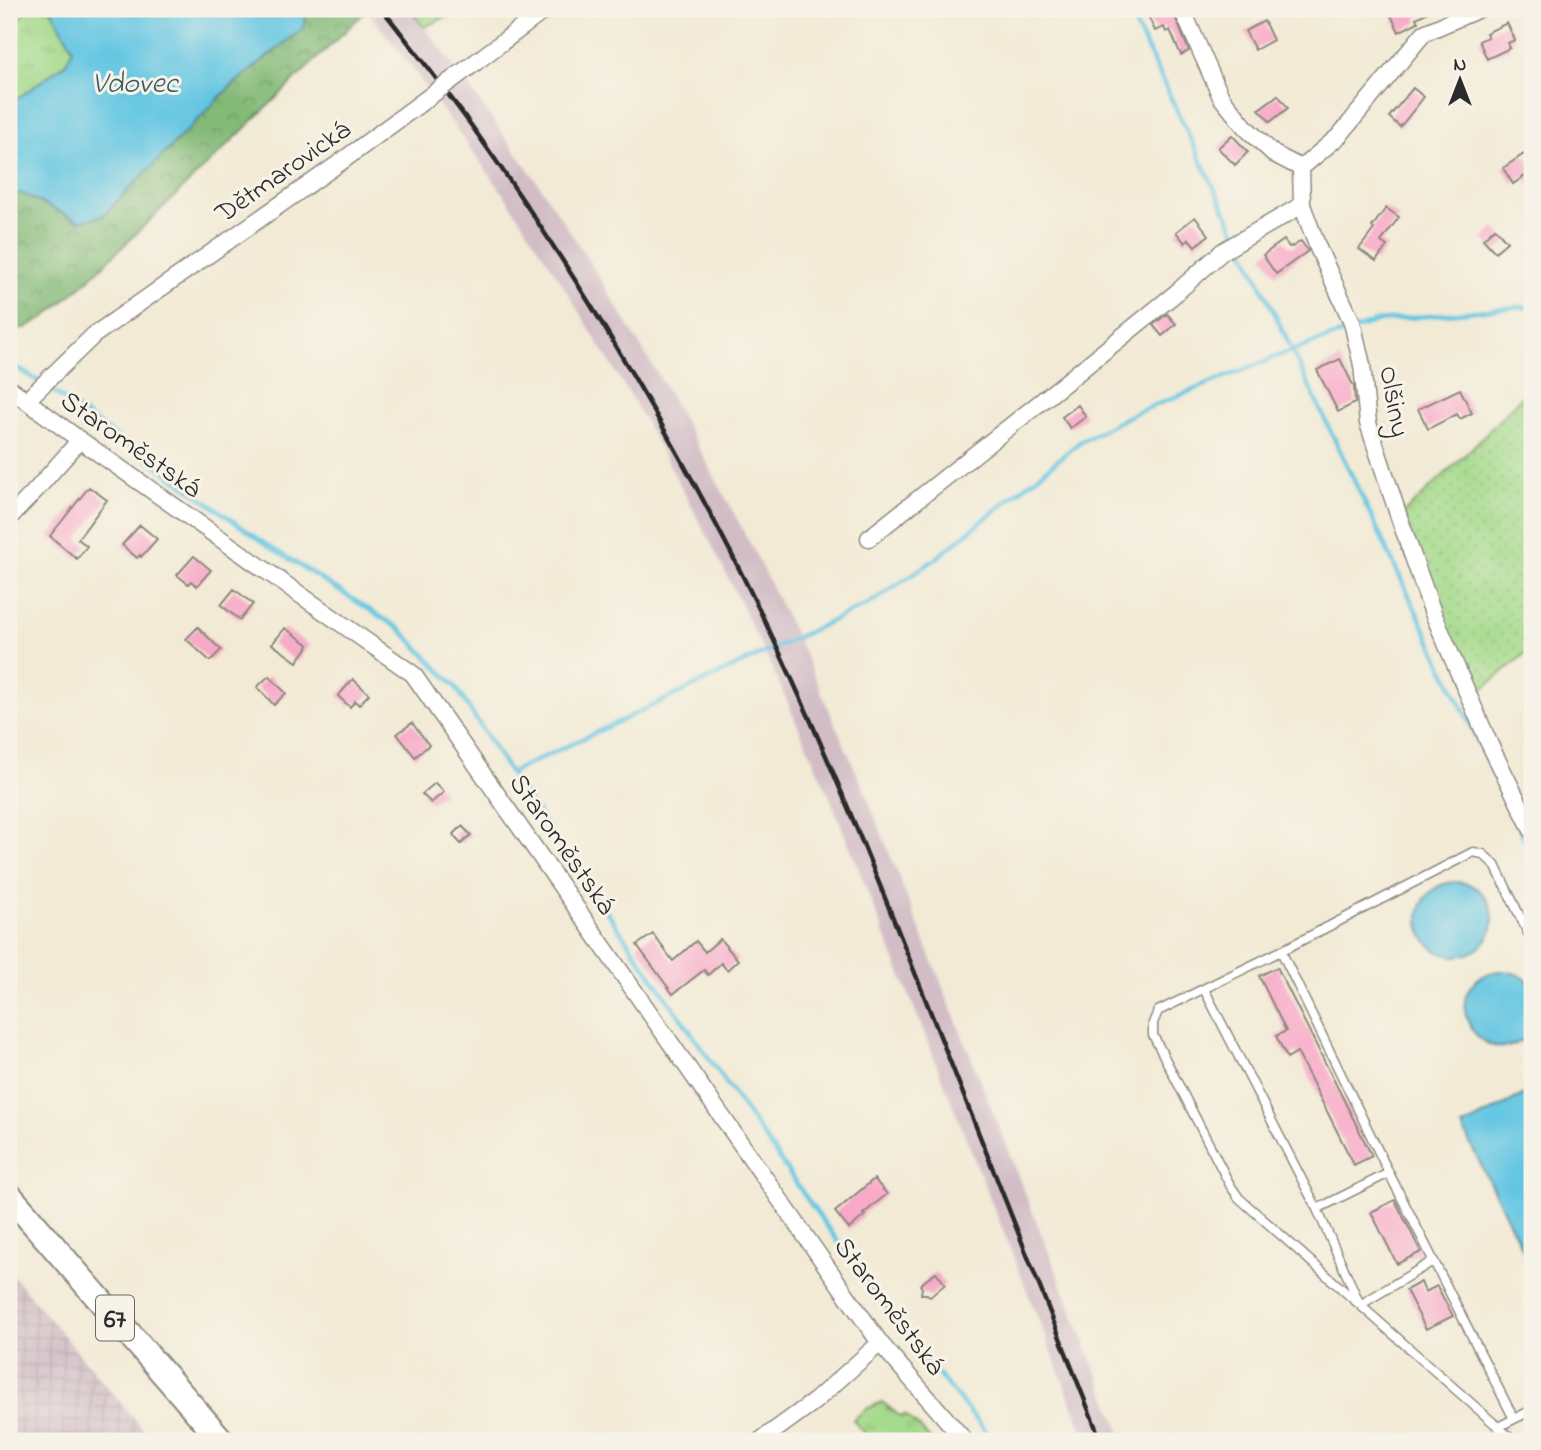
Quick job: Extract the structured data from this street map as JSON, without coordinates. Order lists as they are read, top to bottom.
{
  "streets": {
    "main road": ["67"],
    "street": ["Dětmarovická", "Olšiny", "Staroměstská"]
  },
  "crossings": [
    ["Dětmarovická", "Staroměstská"]
  ],
  "water": ["Vdovec"],
  "north": "top"
}
